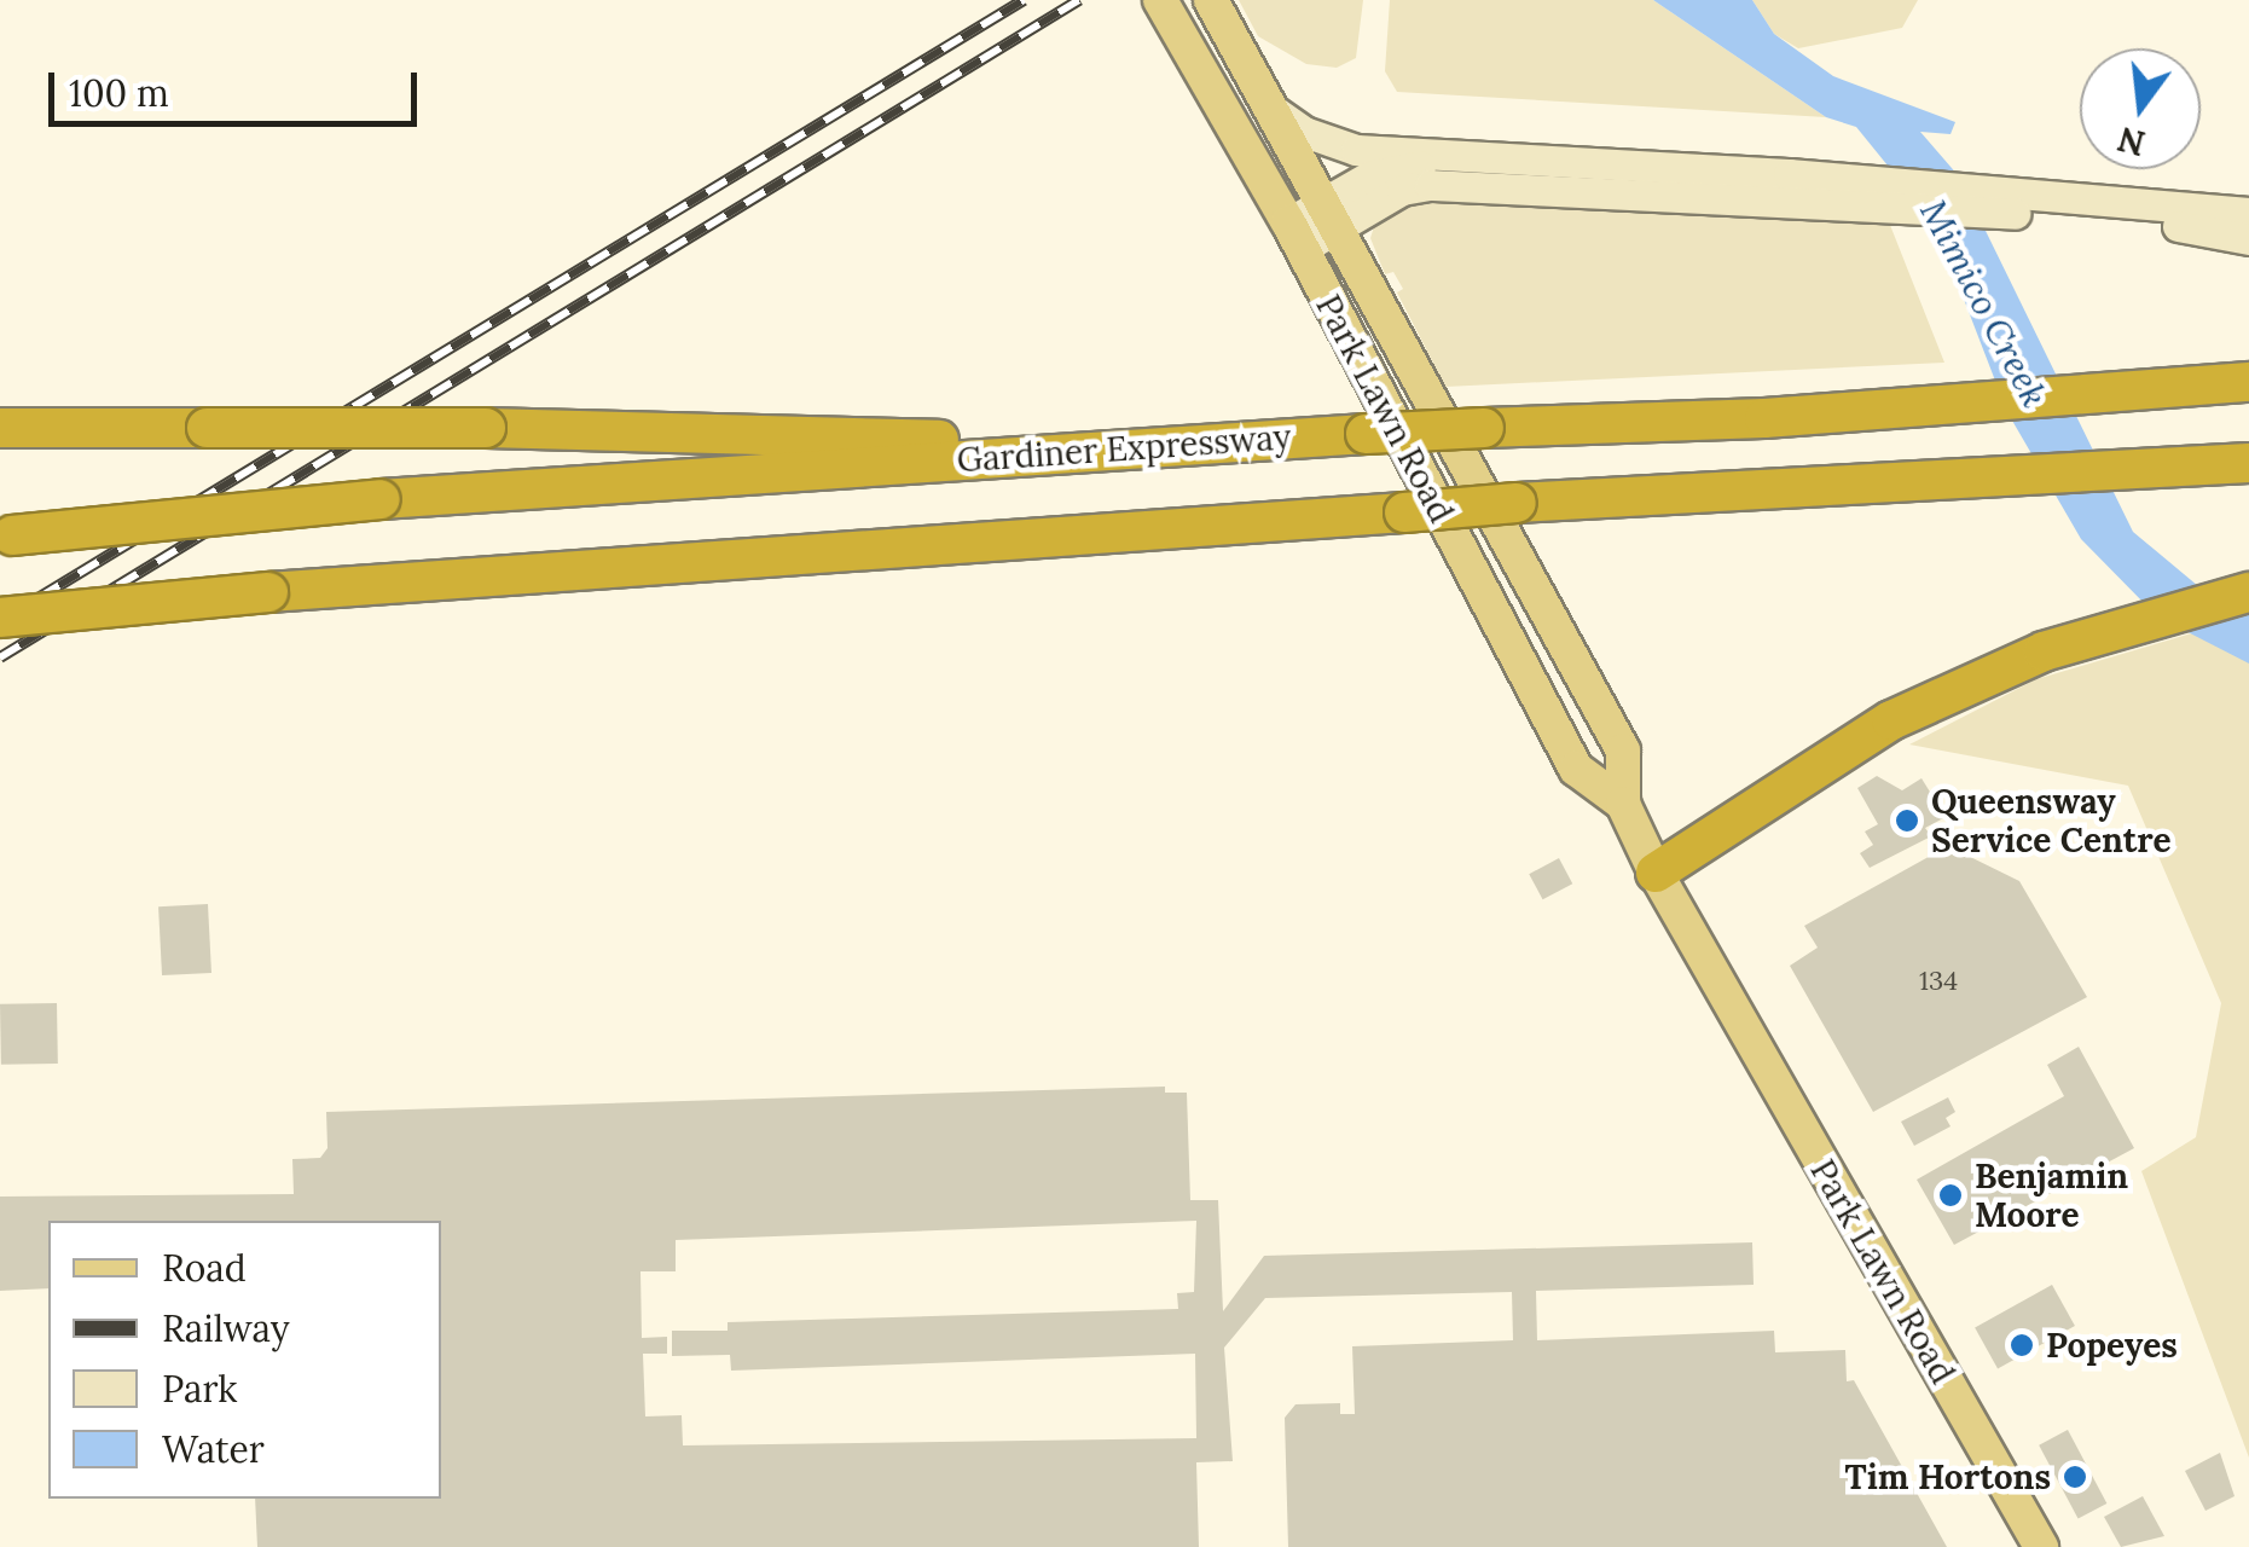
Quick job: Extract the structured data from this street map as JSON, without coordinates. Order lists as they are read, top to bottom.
{
  "streets": {
    "highway": ["Gardiner Expressway"],
    "main road": ["Park Lawn Road"]
  },
  "water": ["Mimico Creek"],
  "places": [
    "Queensway Service Centre",
    "Benjamin Moore",
    "Popeyes",
    "Tim Hortons"
  ],
  "house_numbers": ["134"],
  "legend": [
    "Road",
    "Railway",
    "Park",
    "Water"
  ],
  "scale_bar": "100 m",
  "north": "bottom"
}
